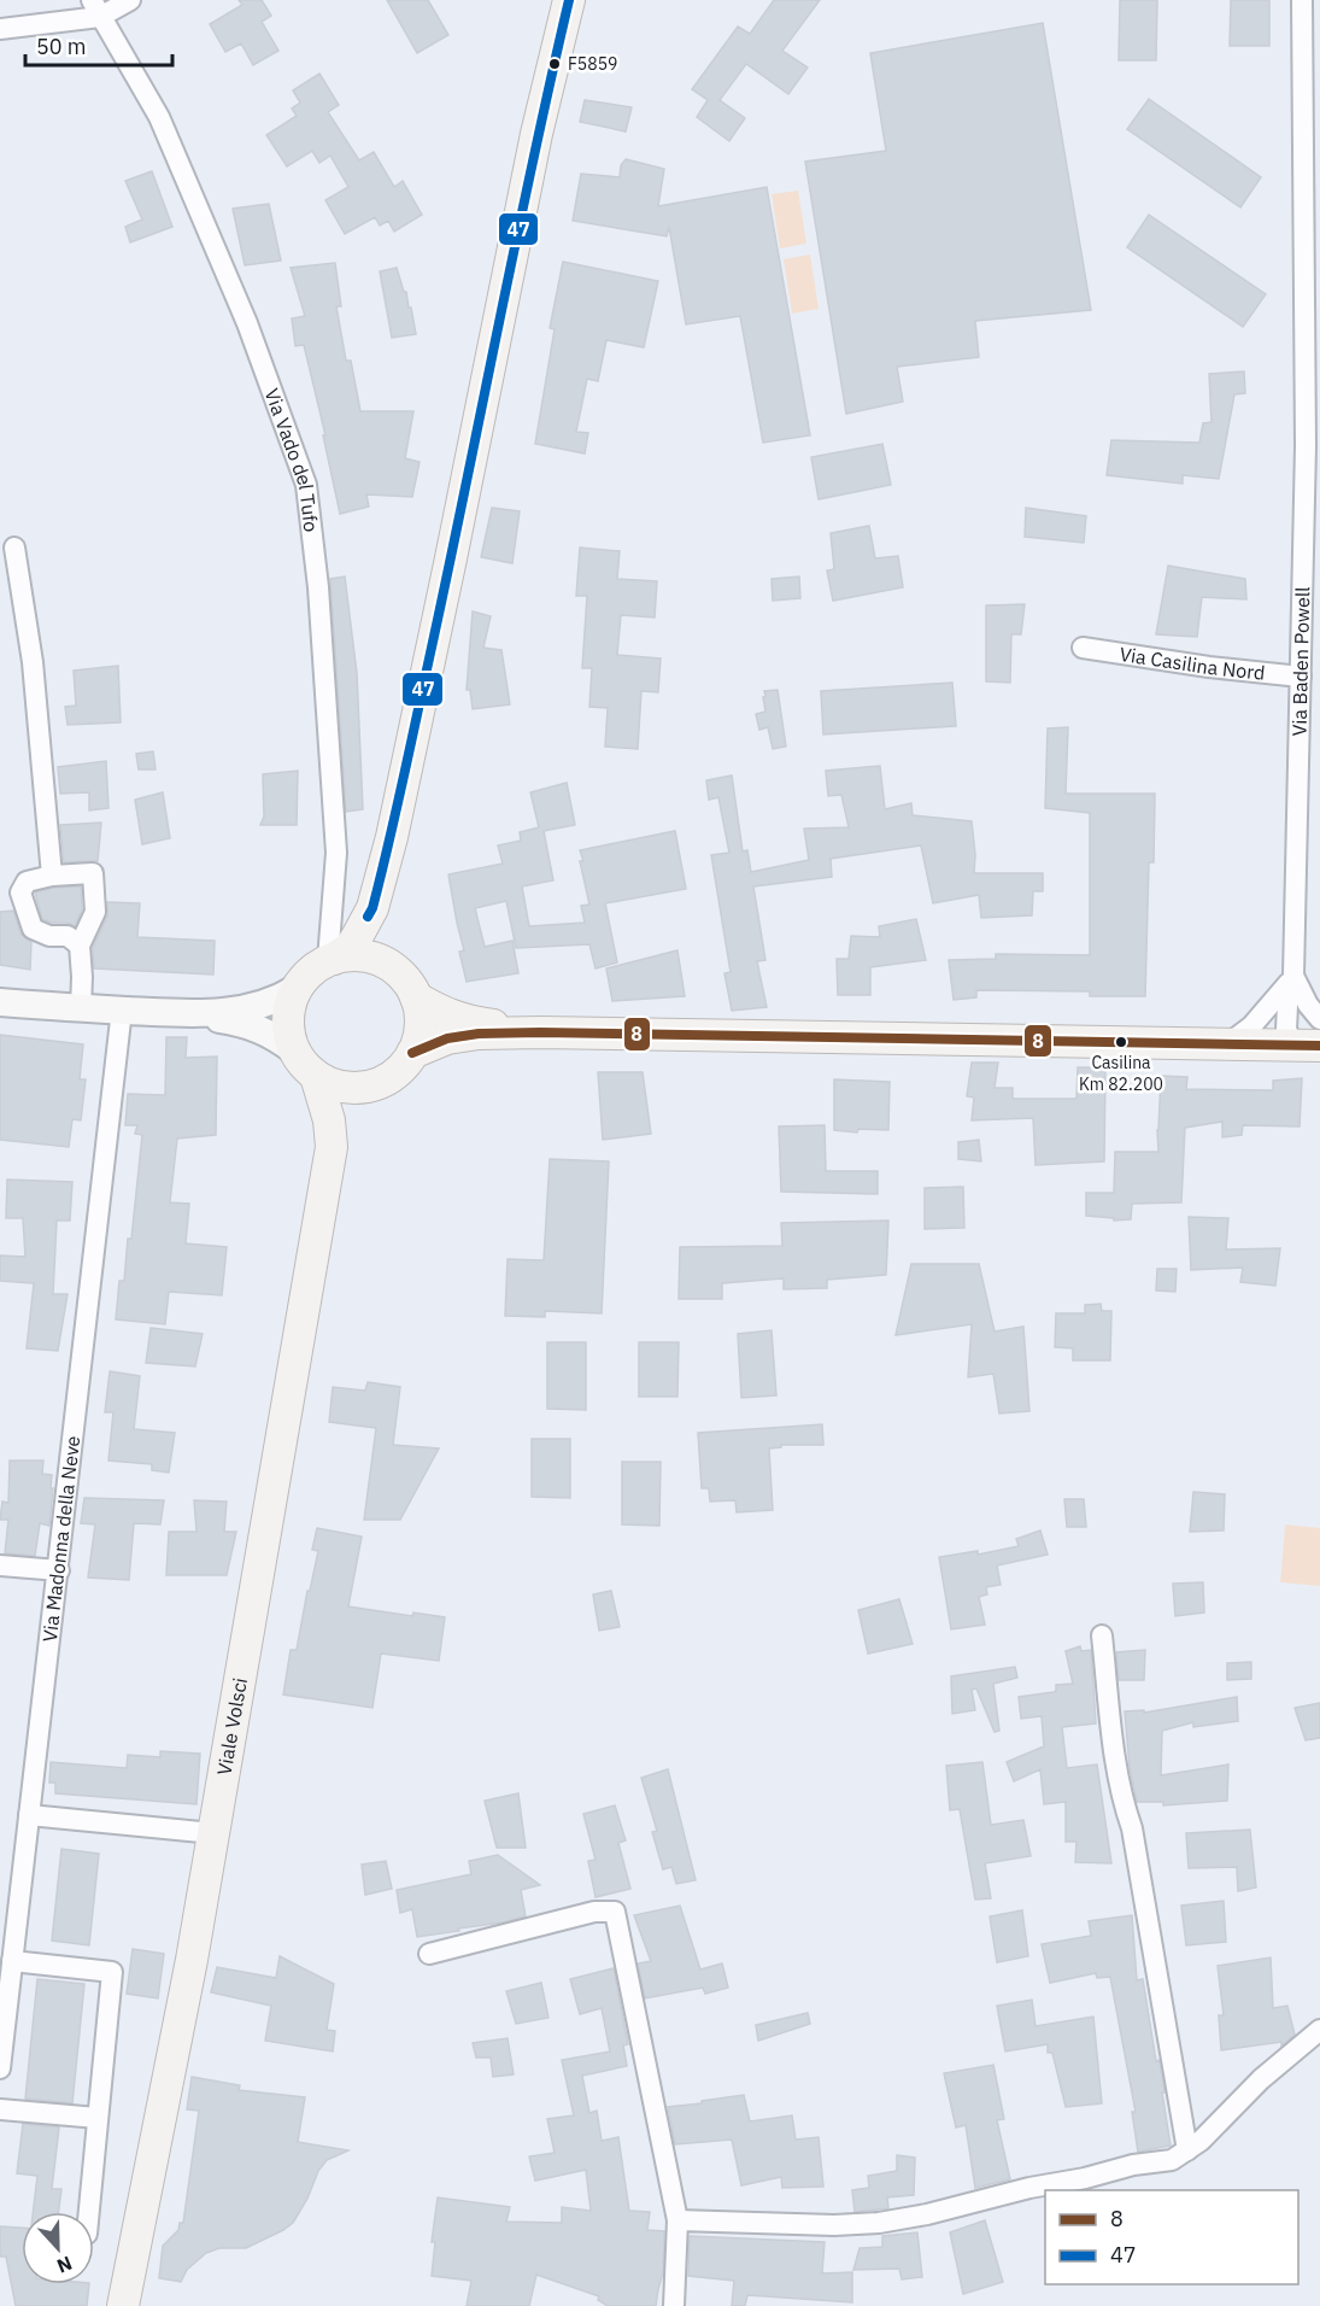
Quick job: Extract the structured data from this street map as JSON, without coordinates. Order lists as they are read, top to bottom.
{
  "streets": {
    "main road": ["Viale Volsci"],
    "street": [
      "Via Vado del Tufo",
      "Via Baden Powell",
      "Via Casilina Nord",
      "Via Madonna della Neve"
    ]
  },
  "crossings": [
    ["Via Vado del Tufo", "Viale Volsci"],
    ["Via Baden Powell", "Via Casilina Nord"]
  ],
  "places": ["F5859", "Casilina Km 82.200"],
  "lines": ["transit line 47", "transit line 8"],
  "legend": ["8", "47"],
  "scale_bar": "50 m",
  "north": "bottom"
}
